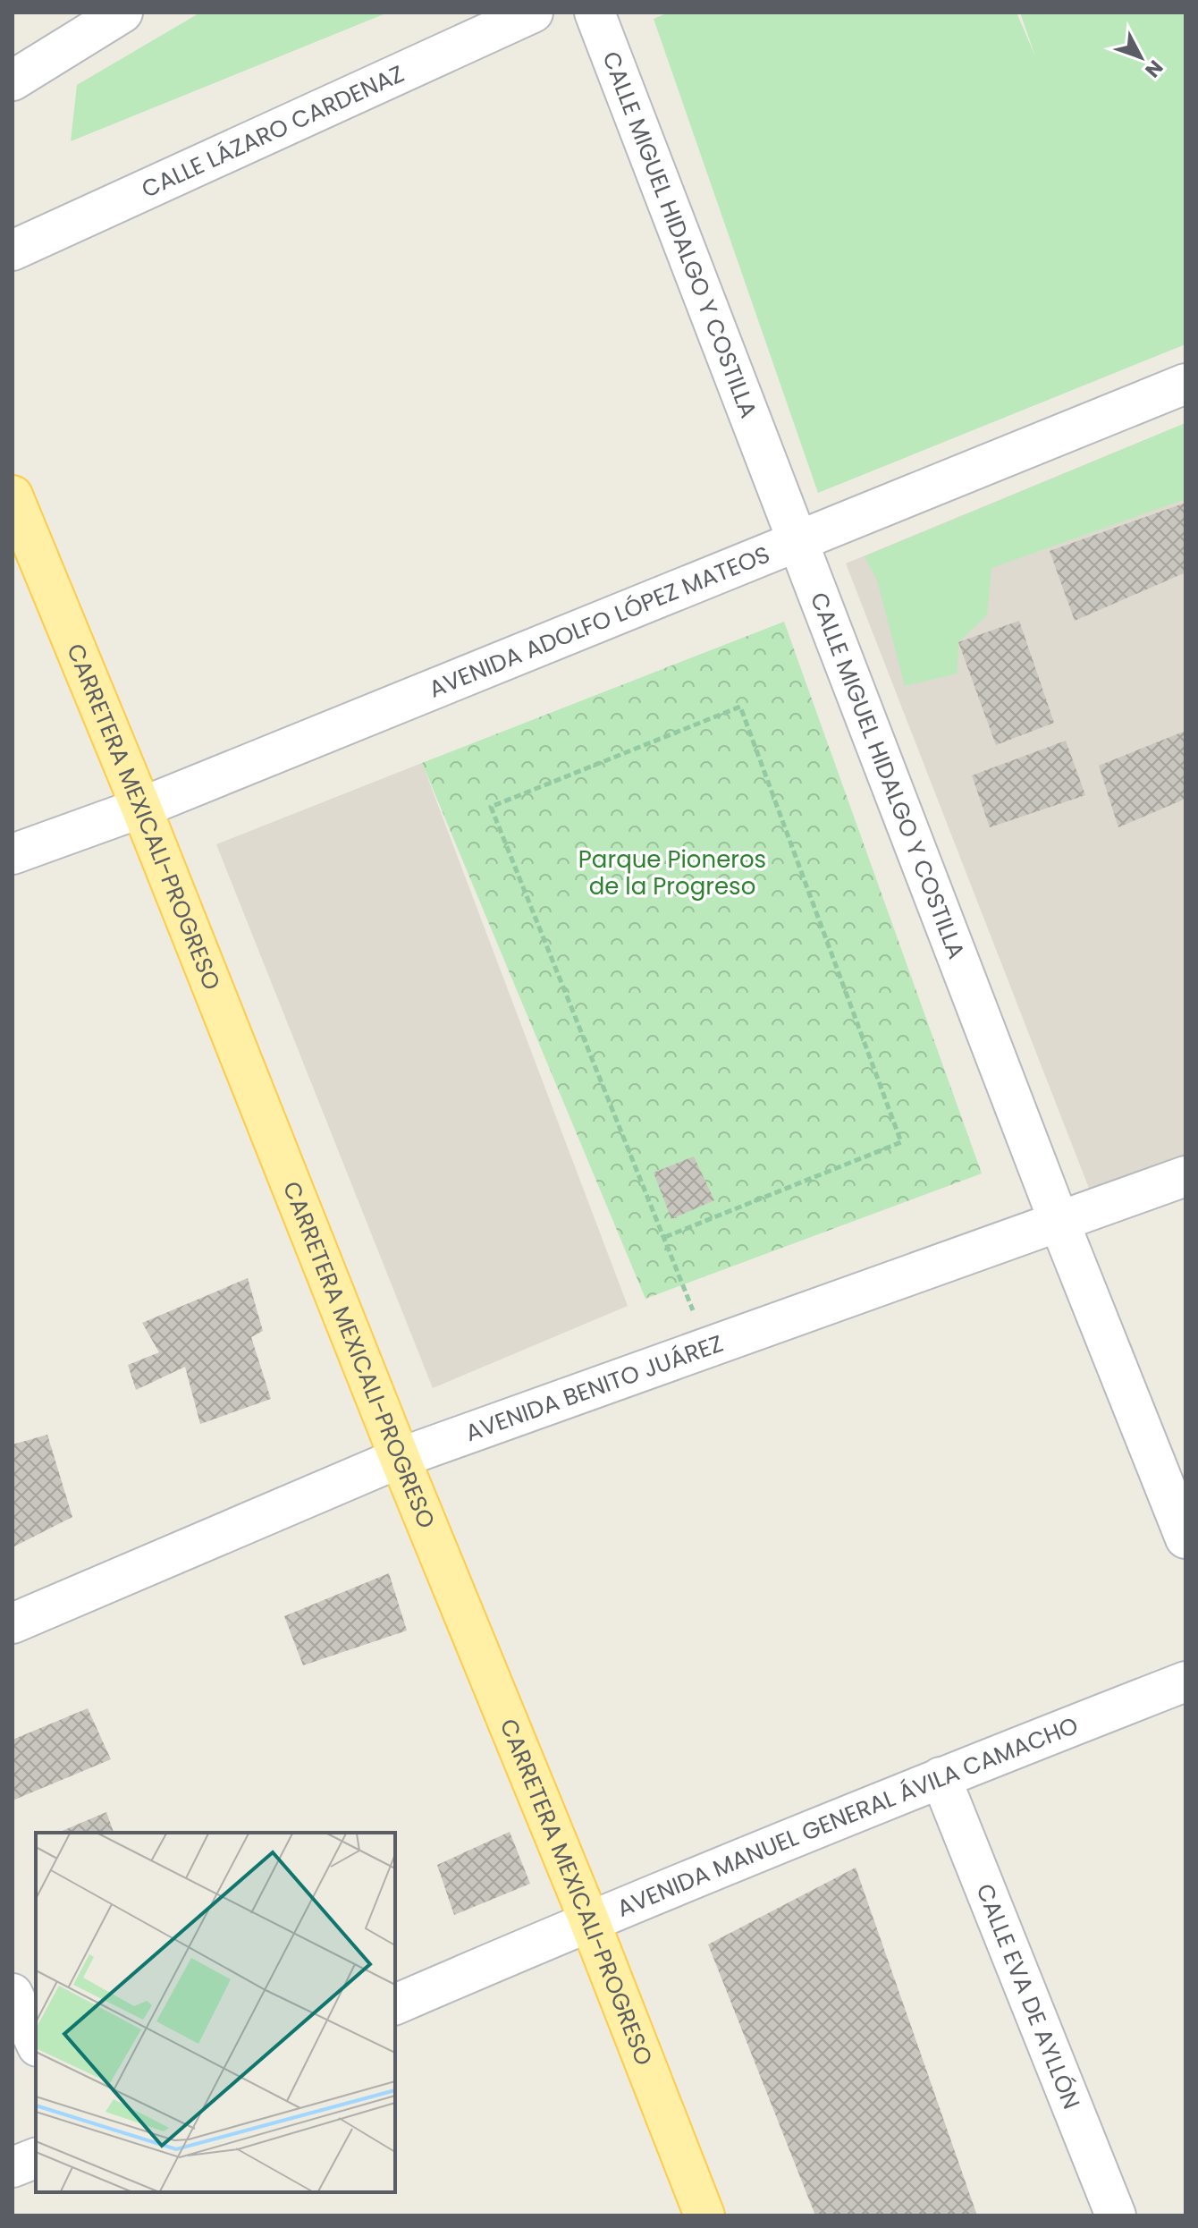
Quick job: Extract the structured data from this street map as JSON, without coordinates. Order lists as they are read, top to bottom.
{
  "streets": {
    "main road": ["CARRETERA MEXICALI-PROGRESO"],
    "street": [
      "CALLE LÁZARO CARDENAZ",
      "CALLE MIGUEL HIDALGO Y COSTILLA",
      "AVENIDA ADOLFO LÓPEZ MATEOS",
      "AVENIDA BENITO JUÁREZ",
      "AVENIDA MANUEL GENERAL ÁVILA CAMACHO",
      "CALLE EVA DE AYLLÓN"
    ]
  },
  "crossings": [
    ["CALLE MIGUEL HIDALGO Y COSTILLA", "AVENIDA ADOLFO LÓPEZ MATEOS"],
    ["CALLE MIGUEL HIDALGO Y COSTILLA", "AVENIDA BENITO JUÁREZ"],
    ["AVENIDA ADOLFO LÓPEZ MATEOS", "CARRETERA MEXICALI-PROGRESO"],
    ["CARRETERA MEXICALI-PROGRESO", "AVENIDA BENITO JUÁREZ"],
    ["CARRETERA MEXICALI-PROGRESO", "AVENIDA MANUEL GENERAL ÁVILA CAMACHO"],
    ["AVENIDA MANUEL GENERAL ÁVILA CAMACHO", "CALLE EVA DE AYLLÓN"]
  ],
  "parks": ["Parque Pioneros de la Progreso"],
  "north": "bottom right"
}
